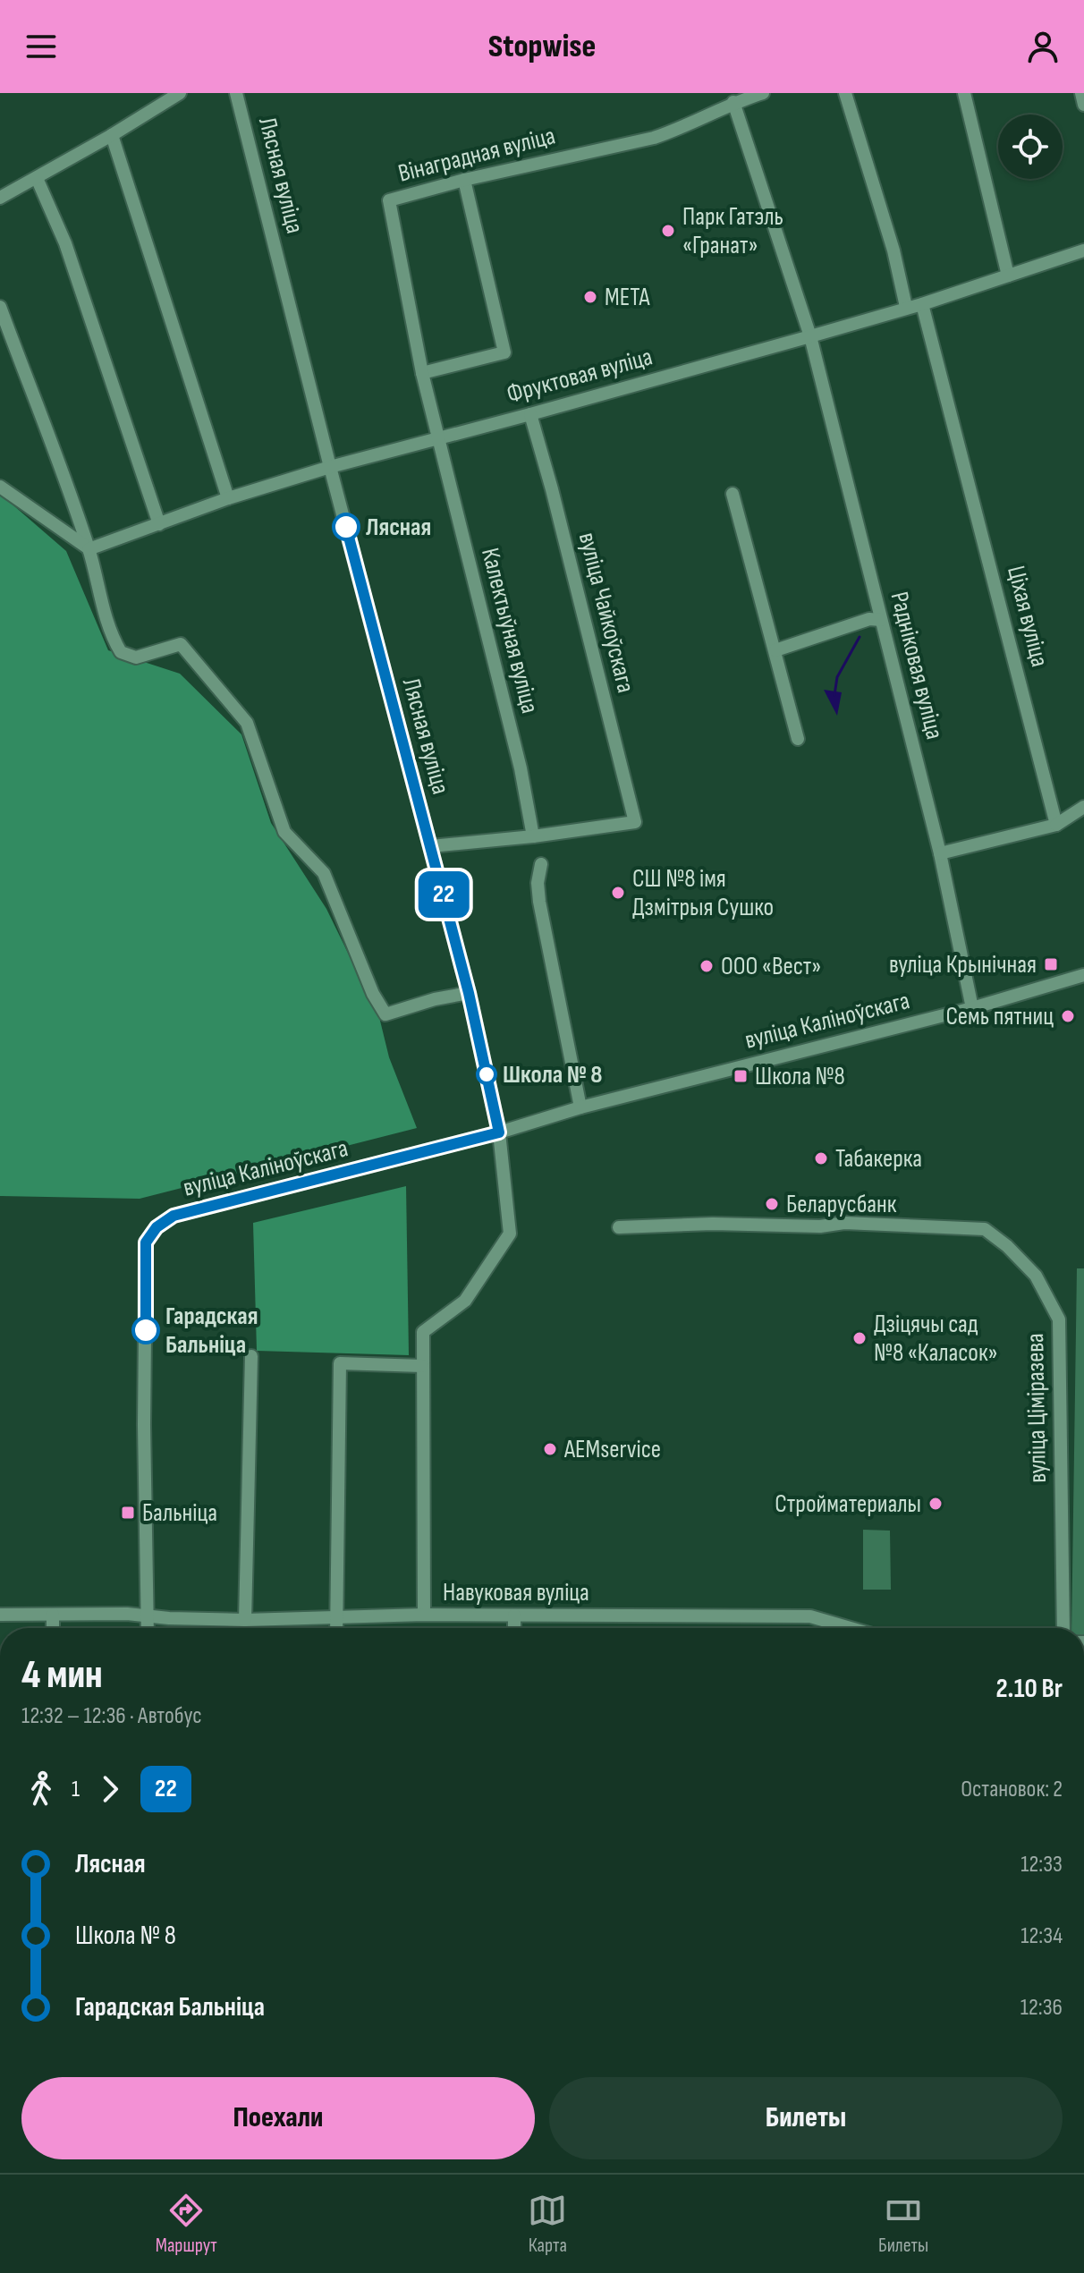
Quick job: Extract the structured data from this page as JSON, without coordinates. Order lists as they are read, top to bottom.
{
  "streets": {
    "street": [
      "Вінаградная вуліца",
      "Лясная вуліца",
      "Фруктовая вуліца",
      "вуліца Чайкоўскага",
      "Ціхая вуліца",
      "Калектыўная вуліца",
      "Радніковая вуліца",
      "вуліца Каліноўскага",
      "вуліца Ціміразева",
      "Навуковая вуліца"
    ]
  },
  "crossings": [
    ["Вінаградная вуліца", "Фруктовая вуліца"],
    ["Вінаградная вуліца", "Калектыўная вуліца"],
    ["Вінаградная вуліца", "Радніковая вуліца"],
    ["Лясная вуліца", "Фруктовая вуліца"],
    ["Лясная вуліца", "вуліца Каліноўскага"],
    ["Фруктовая вуліца", "вуліца Чайкоўскага"],
    ["Фруктовая вуліца", "Ціхая вуліца"],
    ["Фруктовая вуліца", "Калектыўная вуліца"],
    ["Фруктовая вуліца", "Радніковая вуліца"],
    ["вуліца Чайкоўскага", "Калектыўная вуліца"],
    ["Радніковая вуліца", "вуліца Каліноўскага"],
    ["вуліца Каліноўскага", "Навуковая вуліца"]
  ],
  "places": {
    "other": [
      "Парк Гатэль «Гранат»",
      "МЕТА",
      "Лясная",
      "СШ №8 імя Дзмітрыя Сушко",
      "ООО «Вест»",
      "Семь пятниц",
      "Школа № 8",
      "Табакерка",
      "Беларусбанк",
      "Гарадская Бальніца",
      "Дзіцячы сад №8 «Каласок»",
      "AEMservice",
      "Стройматериалы"
    ],
    "transit": ["вуліца Крынічная", "Школа №8", "Бальніца"]
  },
  "lines": ["bus line 22"],
  "page": {
    "header": "Stopwise",
    "on_map": "22",
    "heading": ["4 мин", "12:32 – 12:36 · Автобус", "2.10 Br"],
    "legs": ["1", "22", "Остановок: 2"],
    "list": [
      {
        "name": "Лясная",
        "value": "12:33"
      },
      {
        "name": "Школа № 8",
        "value": "12:34"
      },
      {
        "name": "Гарадская Бальніца",
        "value": "12:36"
      }
    ],
    "buttons": ["Поехали", "Билеты"],
    "tabs": ["Маршрут", "Карта", "Билеты"]
  }
}
